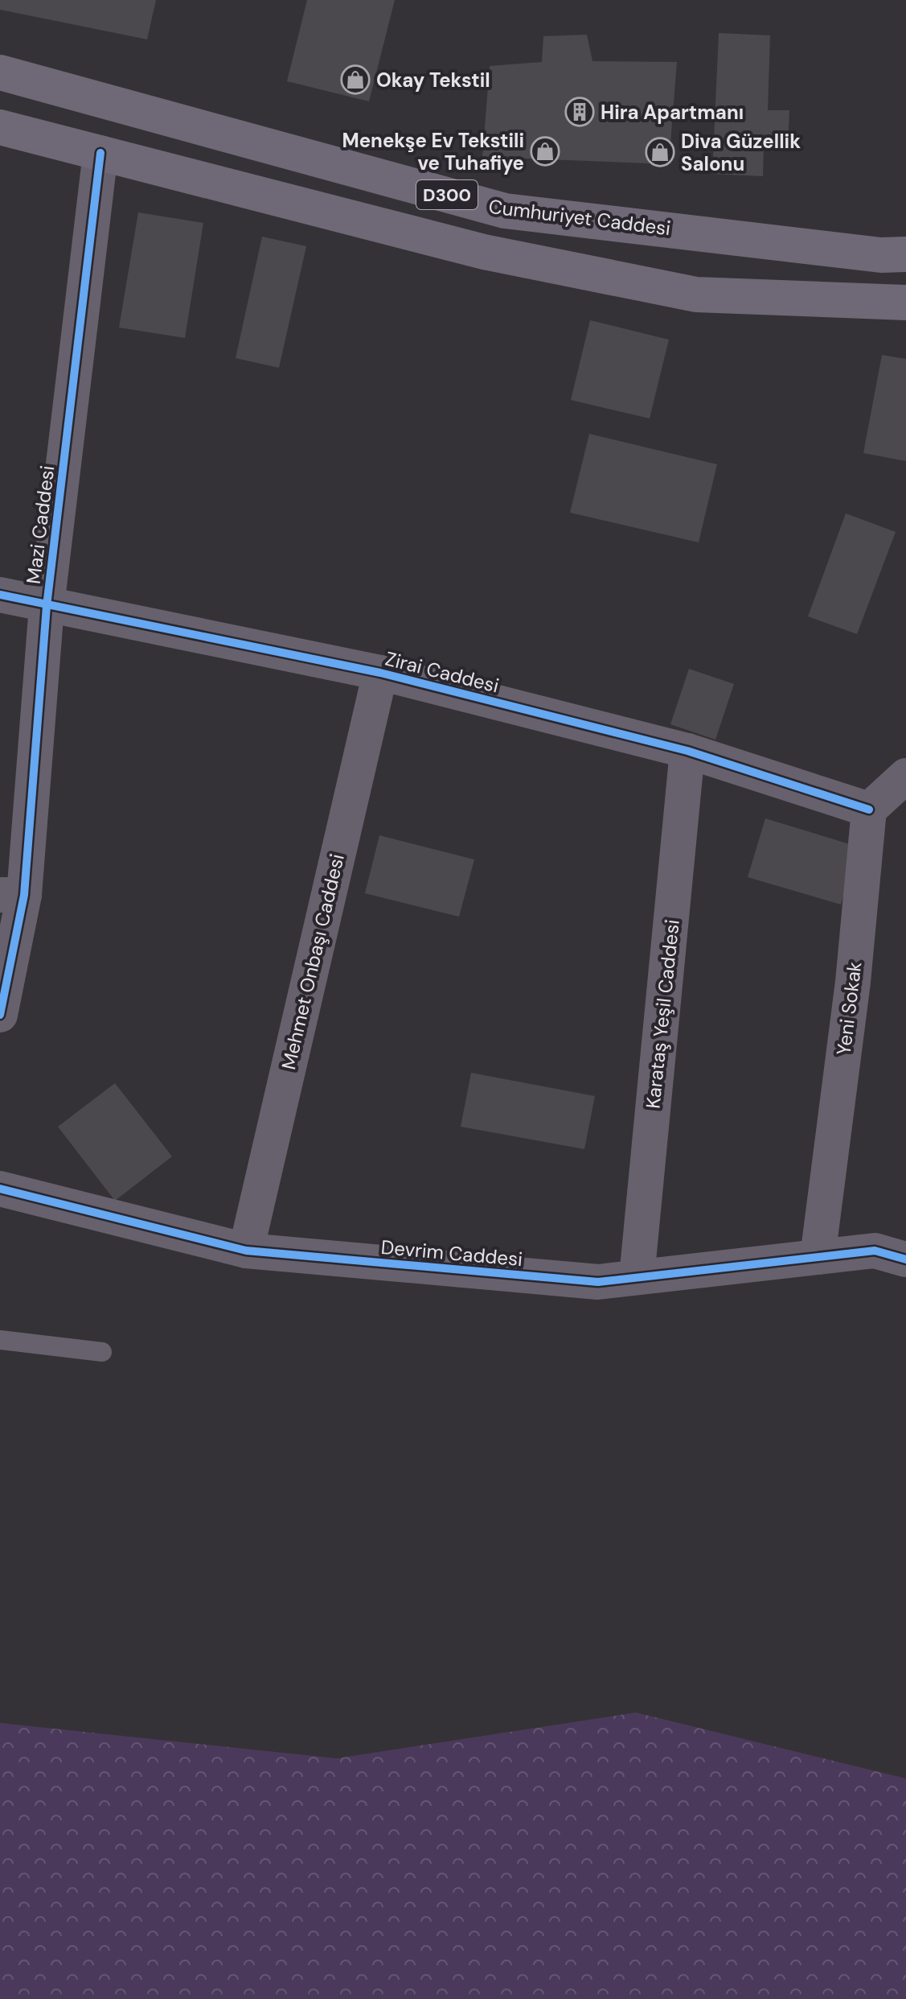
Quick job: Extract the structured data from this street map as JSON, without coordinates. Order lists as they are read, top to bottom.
{
  "streets": {
    "highway": ["D300", "Cumhuriyet Caddesi"],
    "street": [
      "Mazi Caddesi",
      "Zirai Caddesi",
      "Mehmet Onbaşı Caddesi",
      "Yeni Sokak",
      "Karataş Yeşil Caddesi",
      "Devrim Caddesi"
    ]
  },
  "crossings": [
    ["D300", "Mazi Caddesi"],
    ["Mazi Caddesi", "Zirai Caddesi"],
    ["Zirai Caddesi", "Mehmet Onbaşı Caddesi"],
    ["Zirai Caddesi", "Yeni Sokak"],
    ["Zirai Caddesi", "Karataş Yeşil Caddesi"],
    ["Mehmet Onbaşı Caddesi", "Devrim Caddesi"],
    ["Yeni Sokak", "Devrim Caddesi"],
    ["Karataş Yeşil Caddesi", "Devrim Caddesi"]
  ],
  "places": {
    "shop": ["Okay Tekstil", "Menekşe Ev Tekstili ve Tuhafiye", "Diva Güzellik Salonu"],
    "building": ["Hira Apartmanı"]
  }
}
